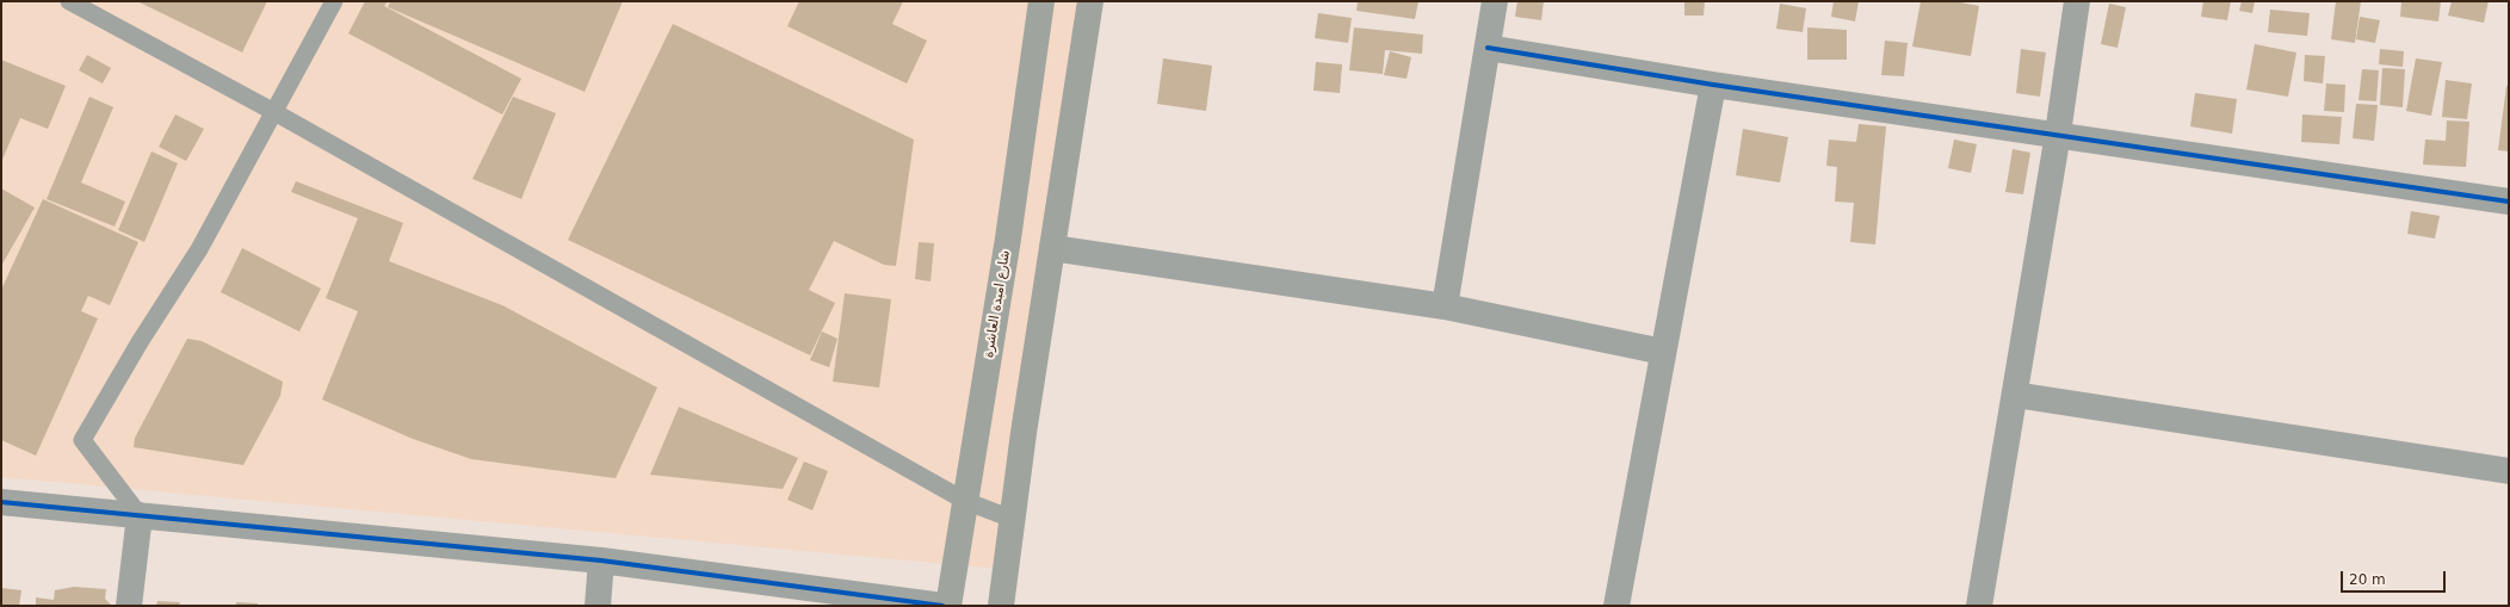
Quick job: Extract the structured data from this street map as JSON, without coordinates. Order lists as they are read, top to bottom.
{
  "streets": {
    "main road": ["شارع امبدة العاشرة"]
  },
  "scale_bar": "20 m"
}
